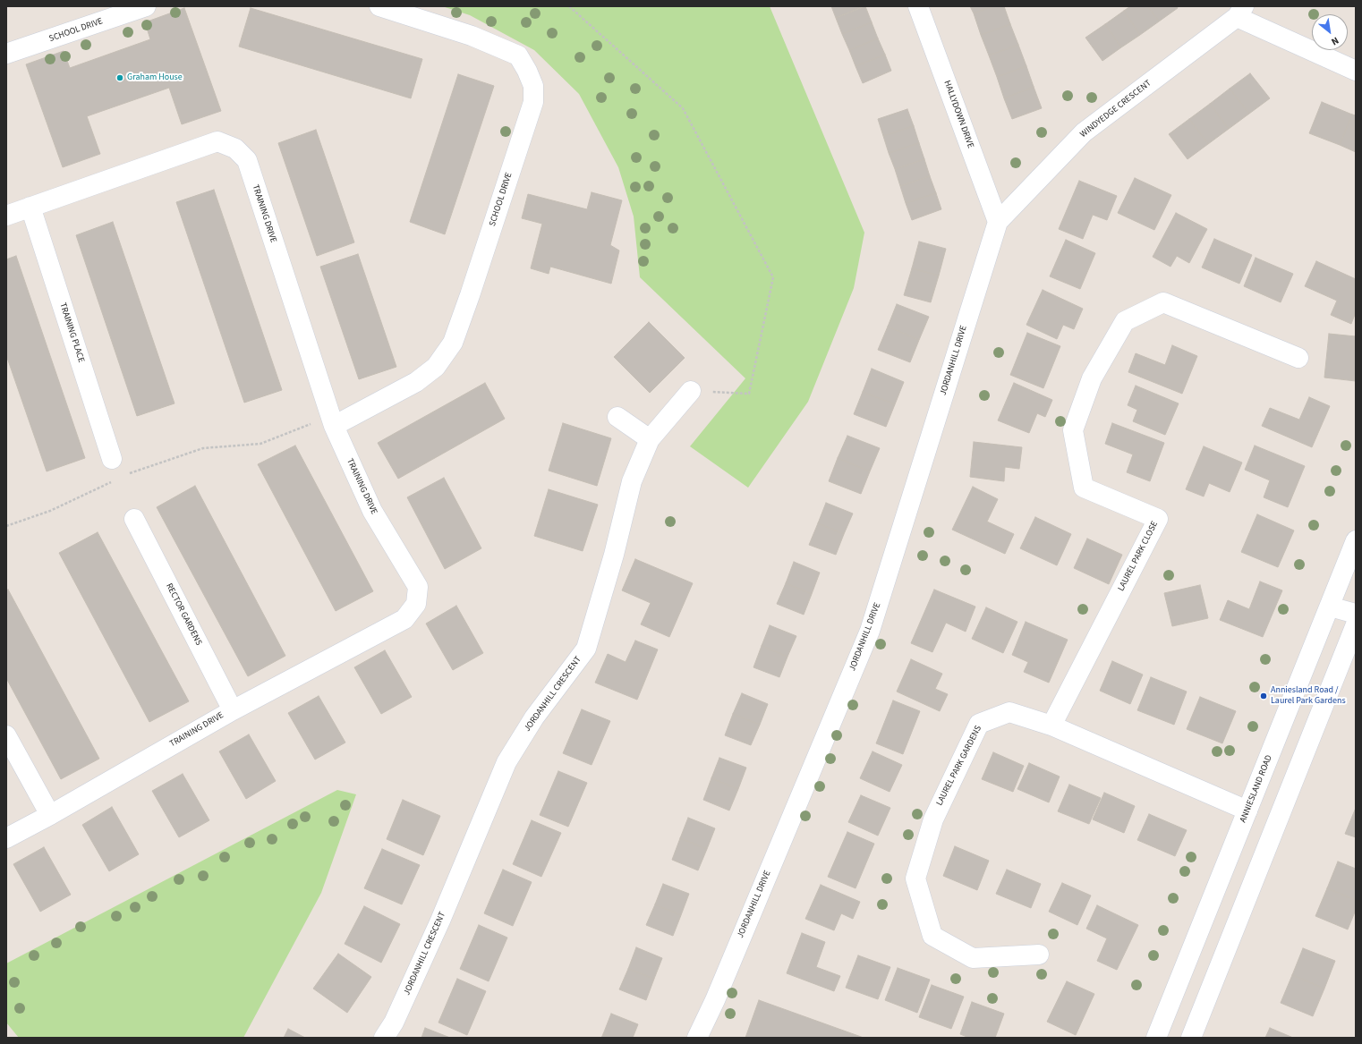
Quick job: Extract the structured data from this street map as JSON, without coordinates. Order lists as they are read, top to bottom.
{
  "streets": {
    "street": [
      "SCHOOL DRIVE",
      "WINDYEDGE CRESCENT",
      "HALLYDOWN DRIVE",
      "TRAINING DRIVE",
      "TRAINING PLACE",
      "JORDANHILL DRIVE",
      "LAUREL PARK CLOSE",
      "RECTOR GARDENS",
      "JORDANHILL CRESCENT",
      "LAUREL PARK GARDENS",
      "ANNIESLAND ROAD"
    ]
  },
  "crossings": [
    ["SCHOOL DRIVE", "TRAINING DRIVE"],
    ["WINDYEDGE CRESCENT", "HALLYDOWN DRIVE"],
    ["WINDYEDGE CRESCENT", "JORDANHILL DRIVE"],
    ["HALLYDOWN DRIVE", "JORDANHILL DRIVE"],
    ["TRAINING DRIVE", "TRAINING PLACE"],
    ["TRAINING DRIVE", "RECTOR GARDENS"],
    ["LAUREL PARK CLOSE", "LAUREL PARK GARDENS"],
    ["LAUREL PARK GARDENS", "ANNIESLAND ROAD"]
  ],
  "places": ["Graham House", "Anniesland Road / Laurel Park Gardens"],
  "north": "bottom right"
}
